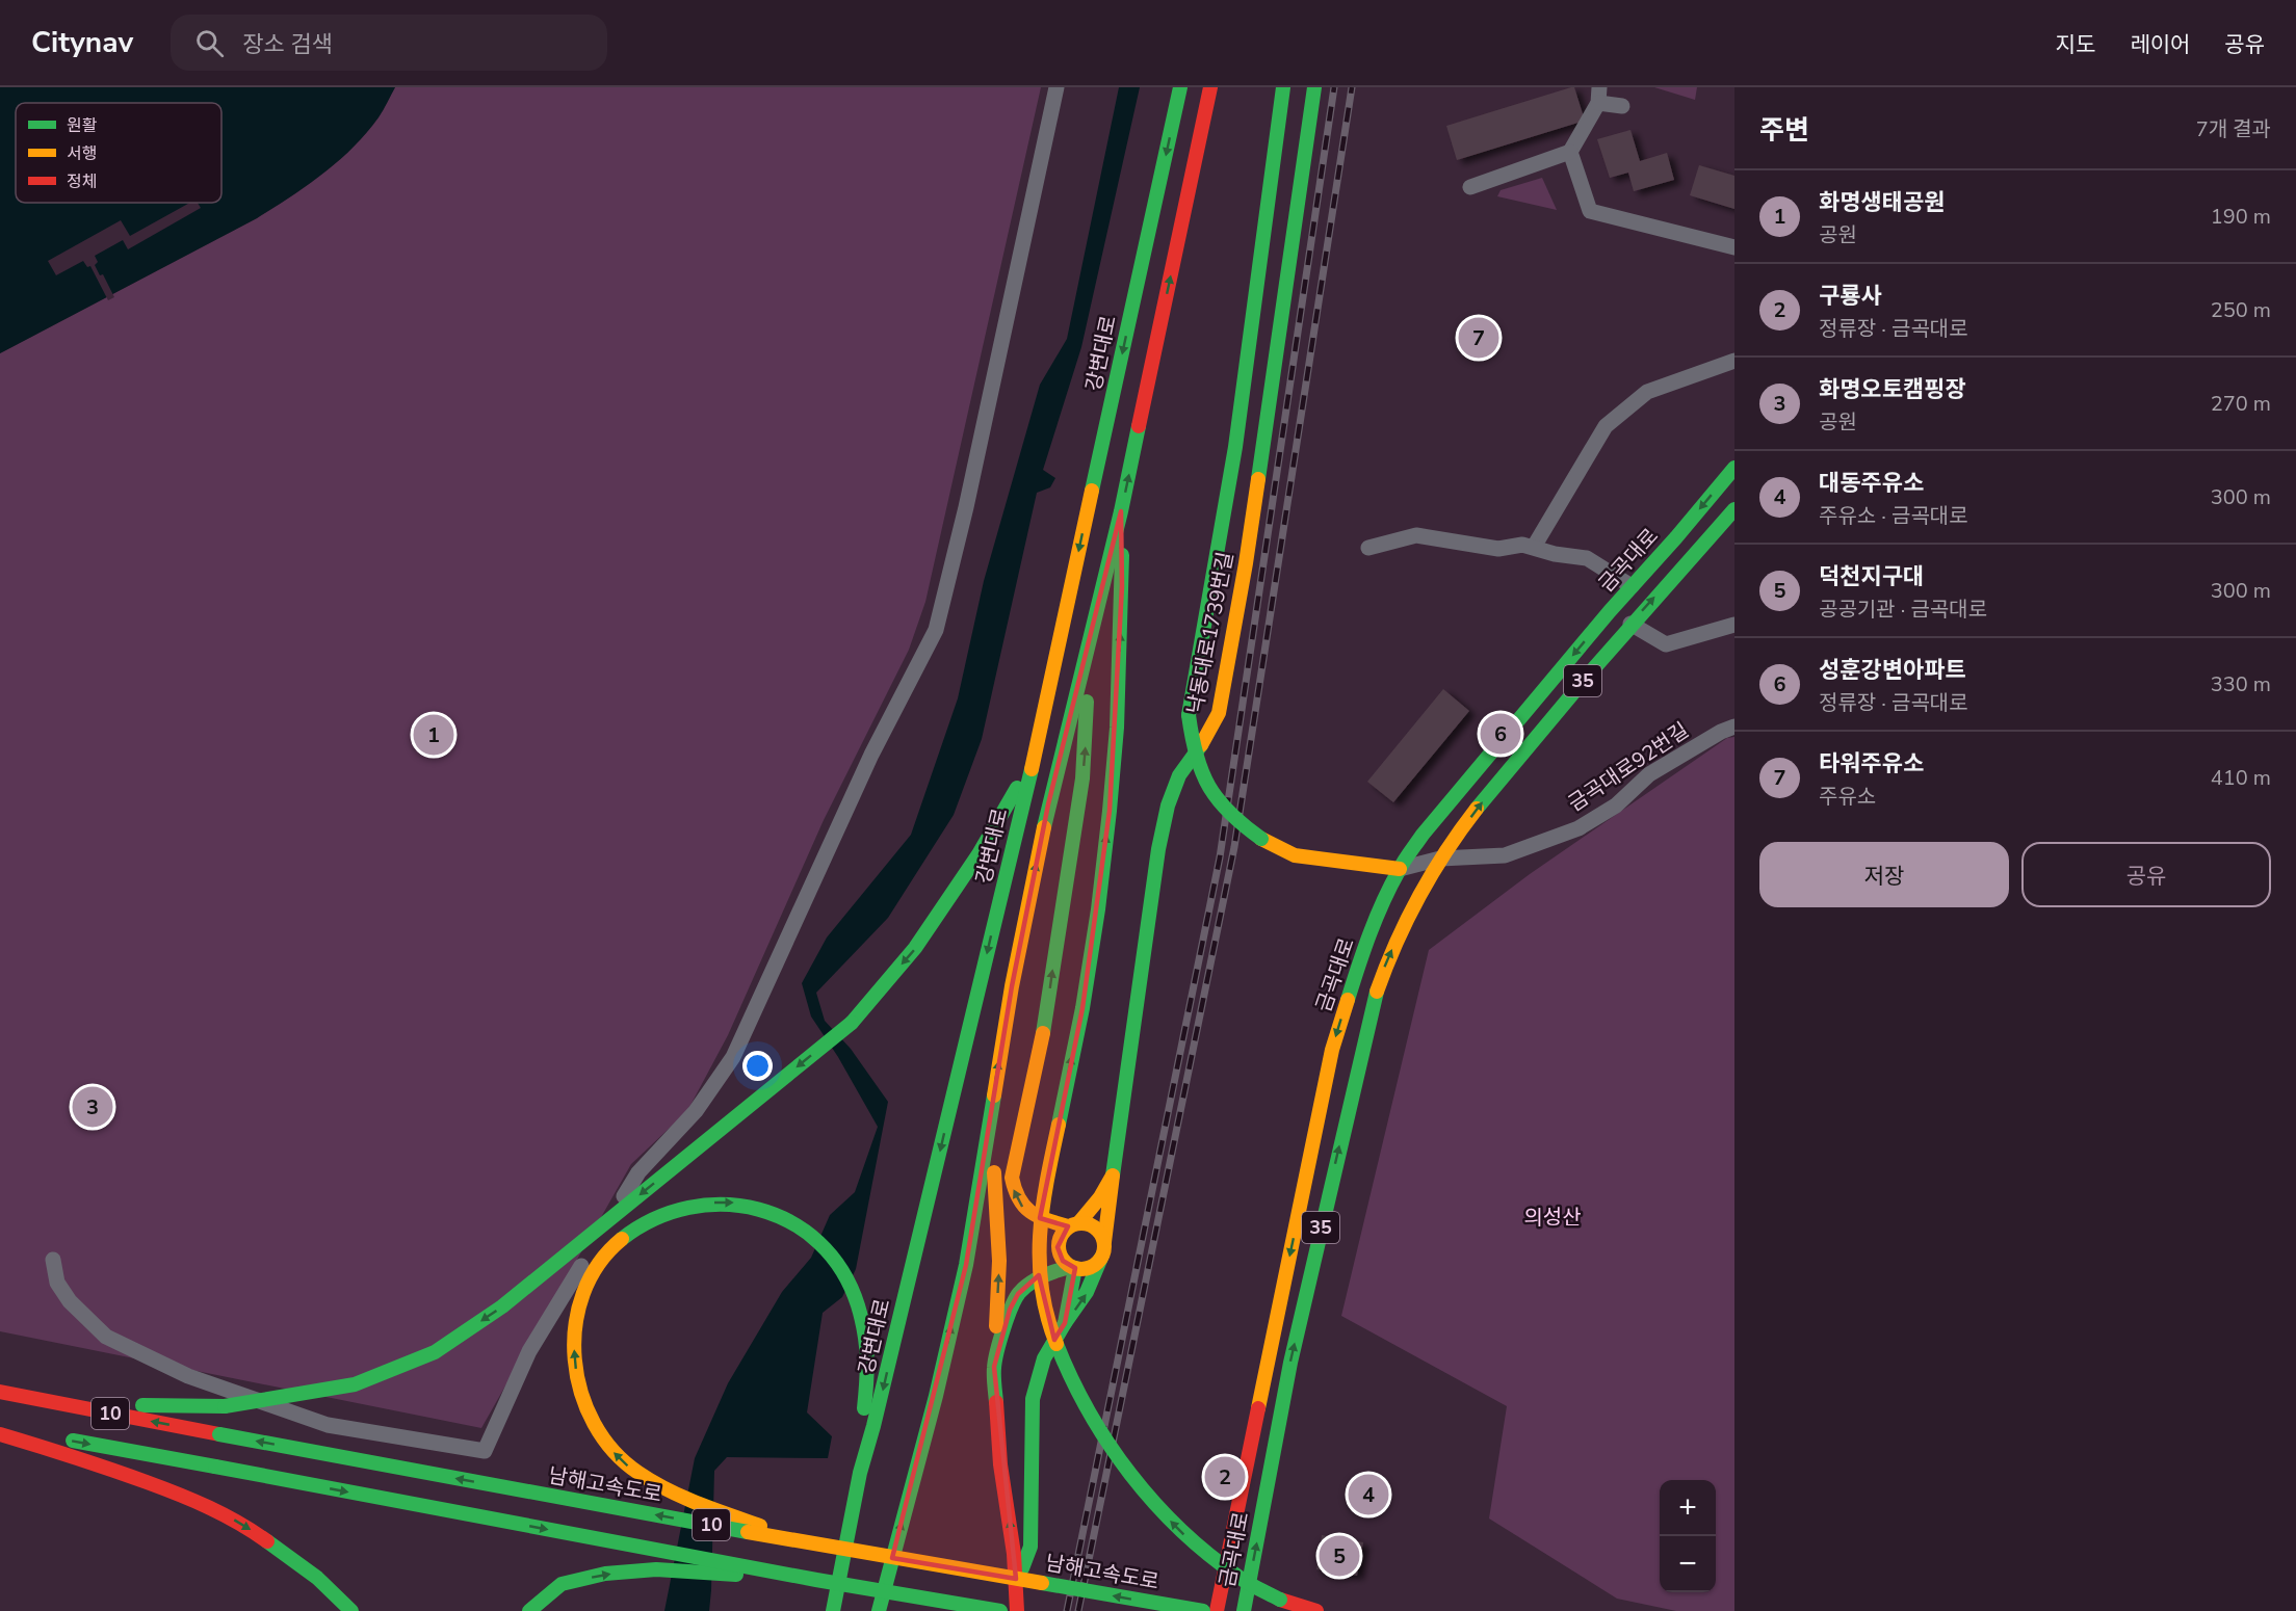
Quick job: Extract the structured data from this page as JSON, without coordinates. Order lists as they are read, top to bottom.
{
  "streets": {
    "main road": [
      "강변대로",
      "금곡대로",
      "낙동대로1739번길",
      "35",
      "10",
      "남해고속도로"
    ],
    "street": ["금곡대로92번길"]
  },
  "crossings": [
    ["금곡대로", "금곡대로92번길"]
  ],
  "parks": ["의성산"],
  "legend": ["원활", "서행", "정체"],
  "page": {
    "header": "Citynav",
    "search": "장소 검색",
    "nav": ["지도", "레이어", "공유"],
    "heading": ["주변", "7개 결과"],
    "list": [
      {
        "mark": "1",
        "name": "화명생태공원",
        "note": "공원",
        "value": "190 m"
      },
      {
        "mark": "2",
        "name": "구룡사",
        "note": "정류장 · 금곡대로",
        "value": "250 m"
      },
      {
        "mark": "3",
        "name": "화명오토캠핑장",
        "note": "공원",
        "value": "270 m"
      },
      {
        "mark": "4",
        "name": "대동주유소",
        "note": "주유소 · 금곡대로",
        "value": "300 m"
      },
      {
        "mark": "5",
        "name": "덕천지구대",
        "note": "공공기관 · 금곡대로",
        "value": "300 m"
      },
      {
        "mark": "6",
        "name": "성훈강변아파트",
        "note": "정류장 · 금곡대로",
        "value": "330 m"
      },
      {
        "mark": "7",
        "name": "타워주유소",
        "note": "주유소",
        "value": "410 m"
      }
    ],
    "pins": [
      "7",
      "6",
      "1",
      "3",
      "2",
      "4",
      "5"
    ],
    "buttons": ["저장", "공유"],
    "map_buttons": ["+", "−"]
  }
}
